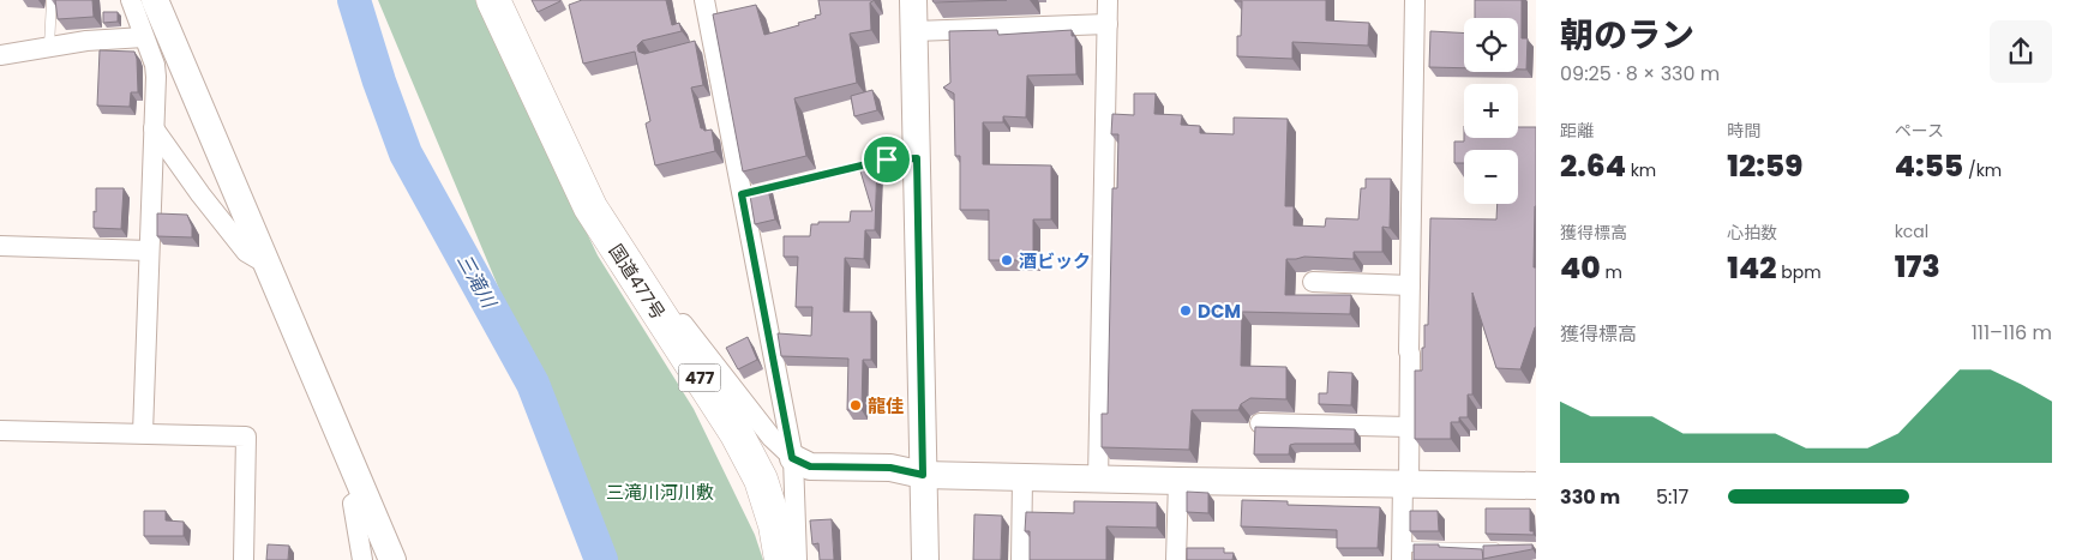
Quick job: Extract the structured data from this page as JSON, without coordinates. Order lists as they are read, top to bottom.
{
  "streets": {
    "highway": ["国道477号", "477"]
  },
  "water": ["三滝川"],
  "parks": ["三滝川河川敷"],
  "places": ["酒ビック", "DCM", "龍佳"],
  "page": {
    "heading": ["朝のラン", "09:25 · 8 × 330 m"],
    "map_buttons": ["+", "−"],
    "stats": [
      ["距離", "2.64 km"],
      ["時間", "12:59"],
      ["ペース", "4:55 /km"],
      ["獲得標高", "40 m"],
      ["心拍数", "142 bpm"],
      ["kcal", "173"]
    ],
    "chart": ["獲得標高", "111–116 m"],
    "list": [
      {
        "name": "330 m",
        "note": "5:17"
      }
    ]
  }
}
